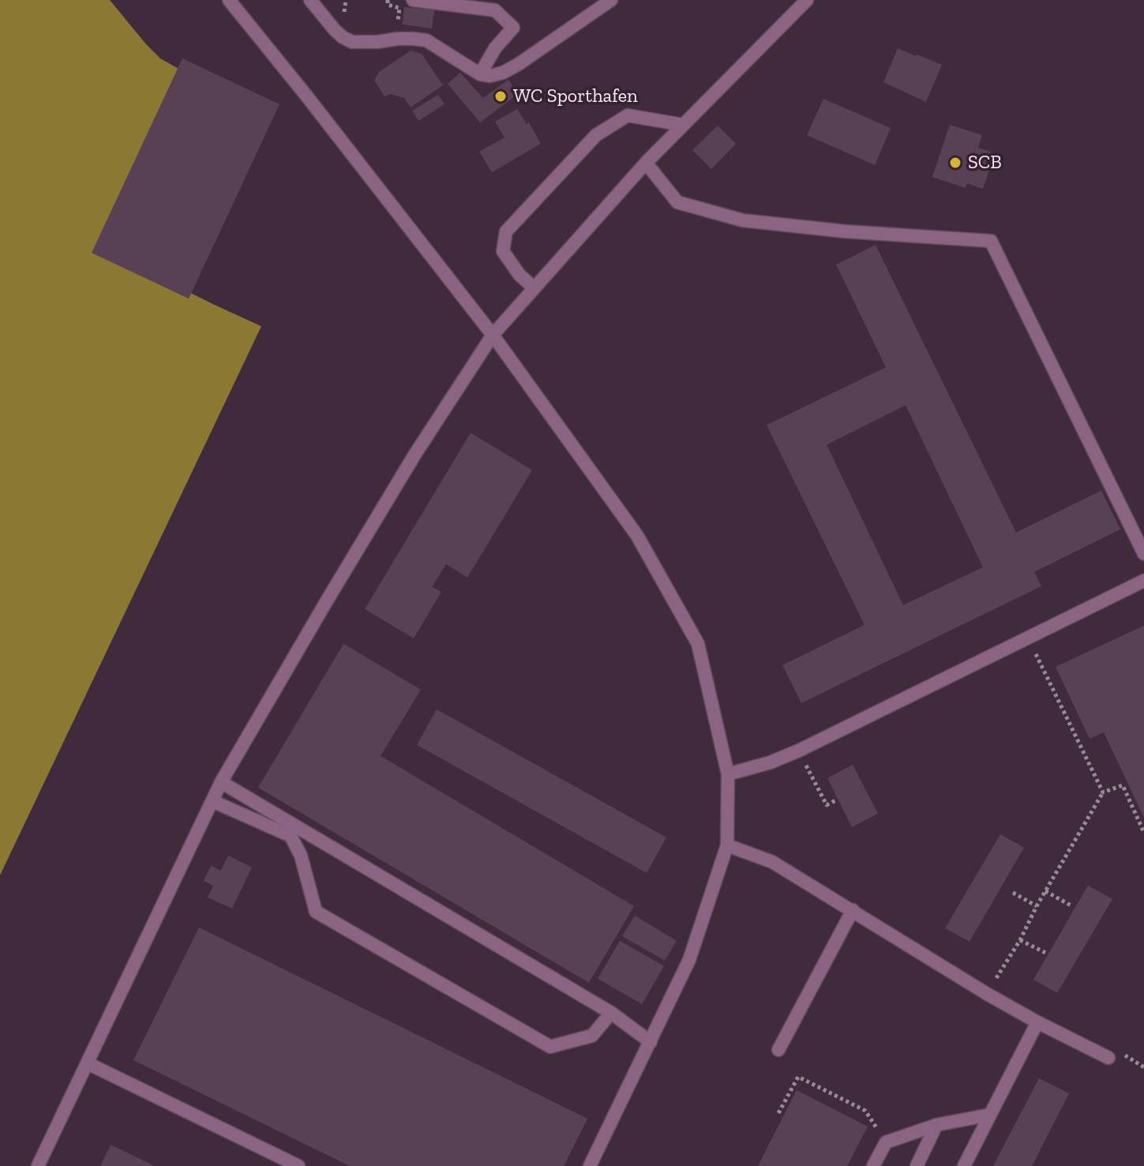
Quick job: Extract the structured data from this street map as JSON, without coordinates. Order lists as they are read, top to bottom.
{
  "places": ["WC Sporthafen", "SCB"]
}
